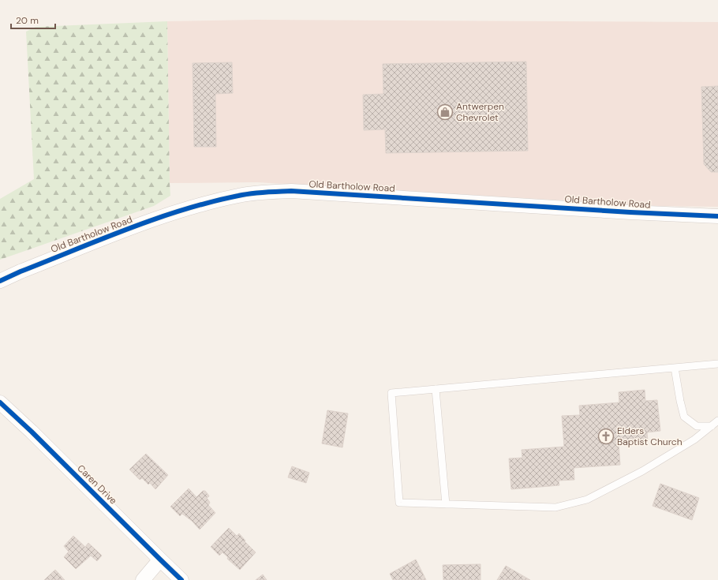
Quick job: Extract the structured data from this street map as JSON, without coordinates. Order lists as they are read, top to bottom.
{
  "streets": {
    "street": ["Old Bartholow Road", "Caren Drive"]
  },
  "places": {
    "shop": ["Antwerpen Chevrolet"],
    "church": ["Elders Baptist Church"]
  },
  "scale_bar": "20 m"
}
